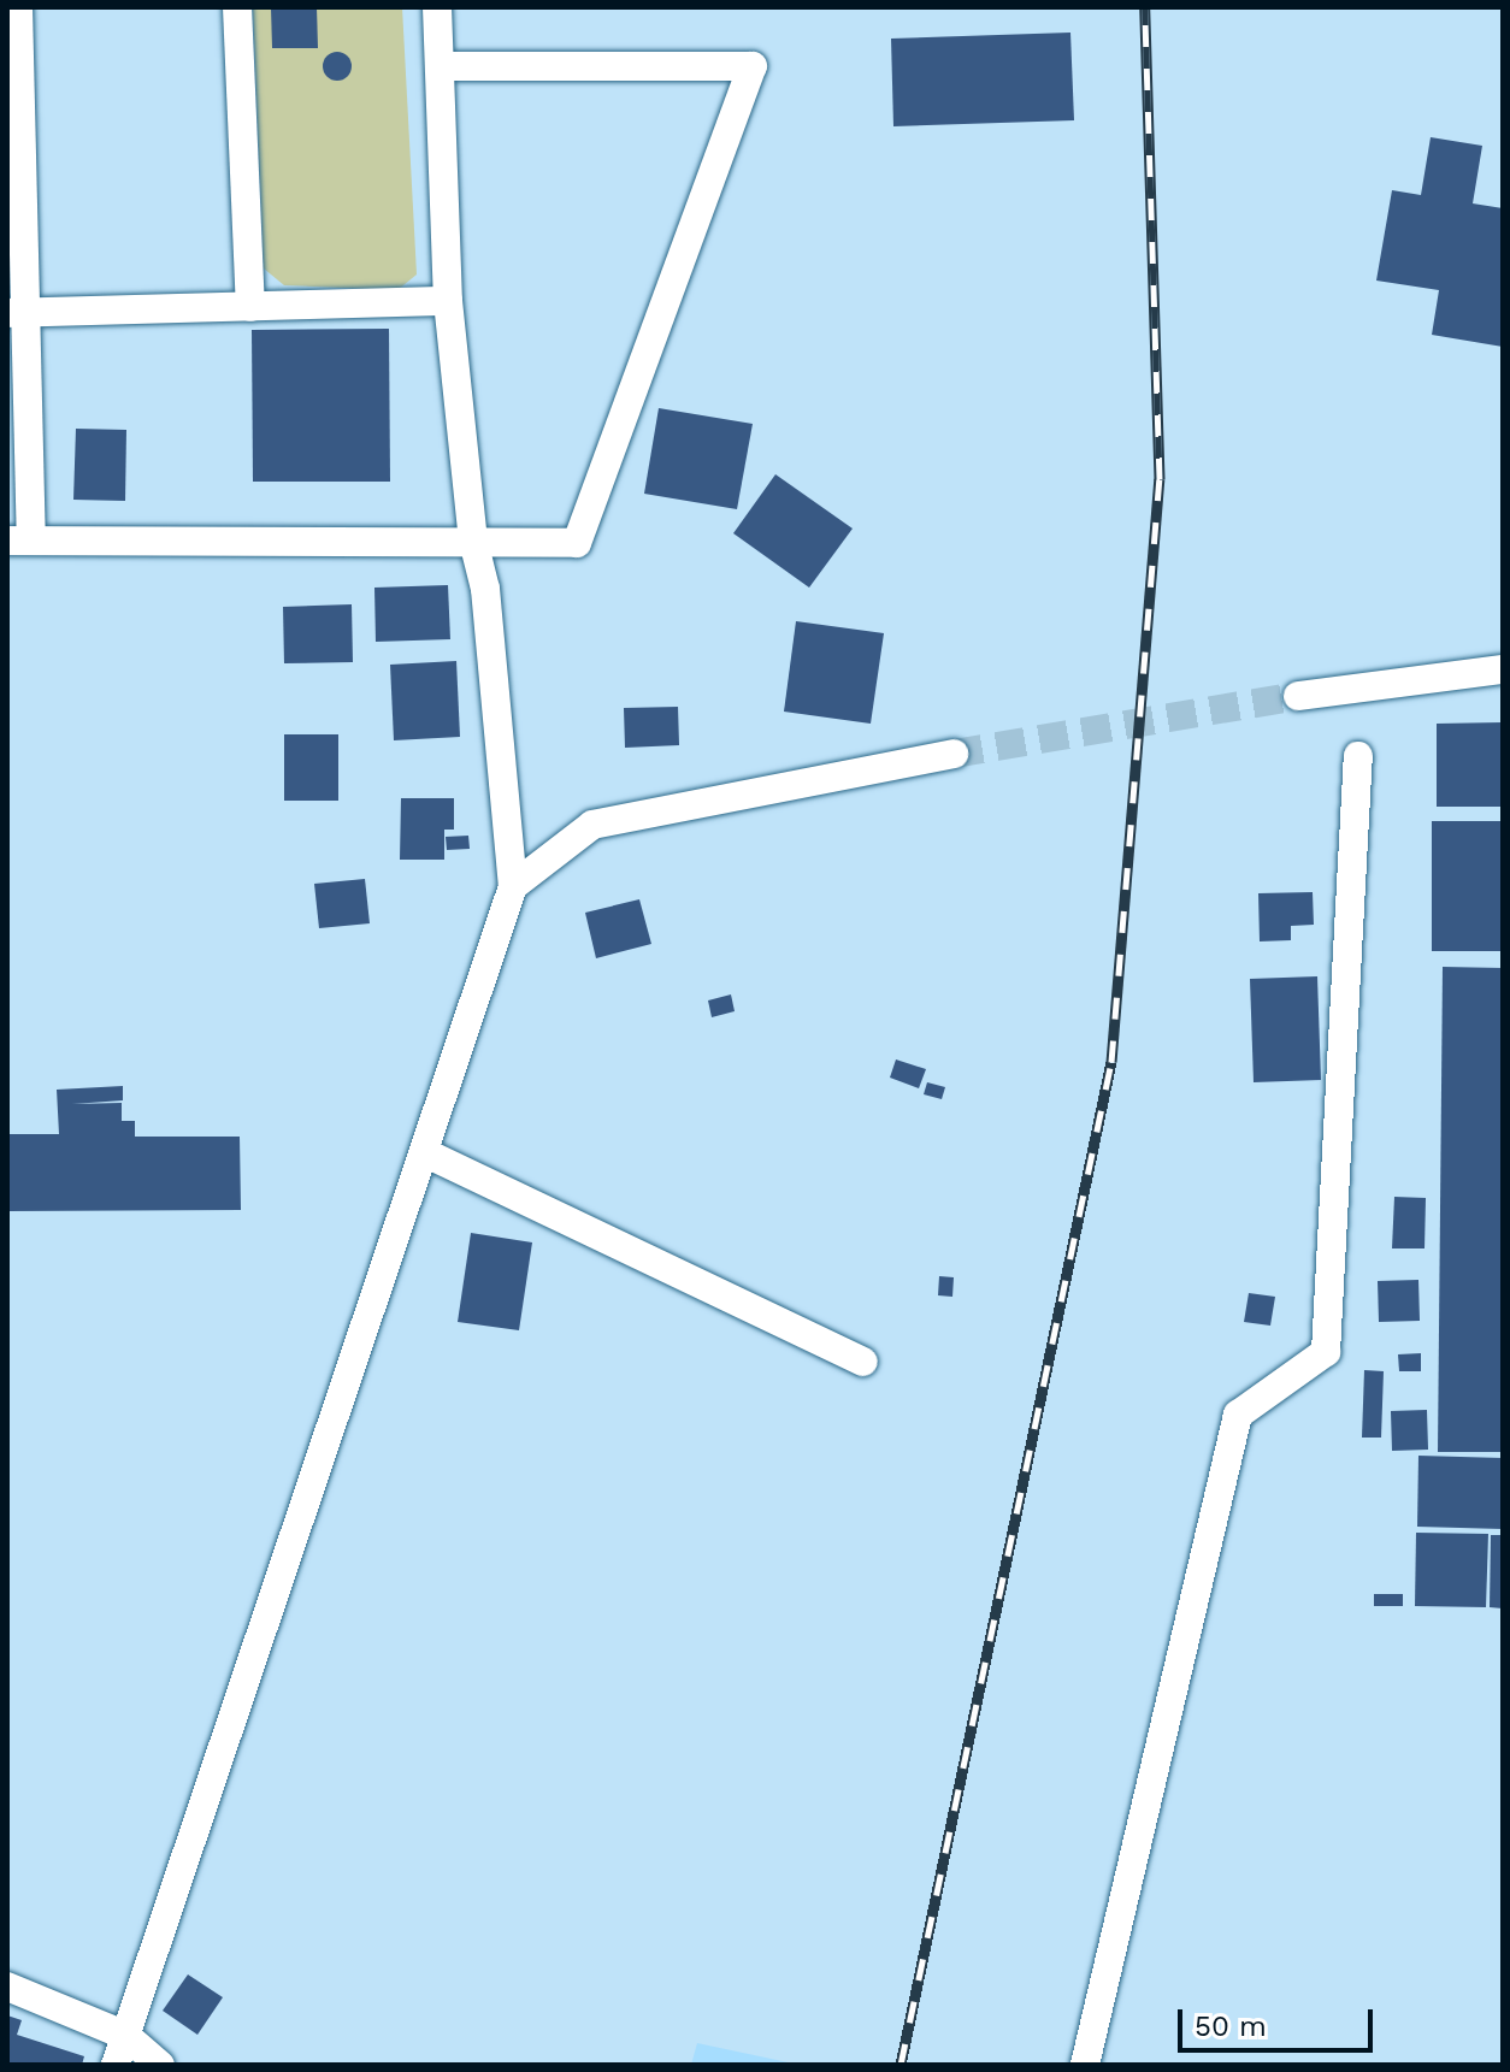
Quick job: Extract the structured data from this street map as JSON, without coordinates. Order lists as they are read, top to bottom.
{
  "scale_bar": "50 m"
}
